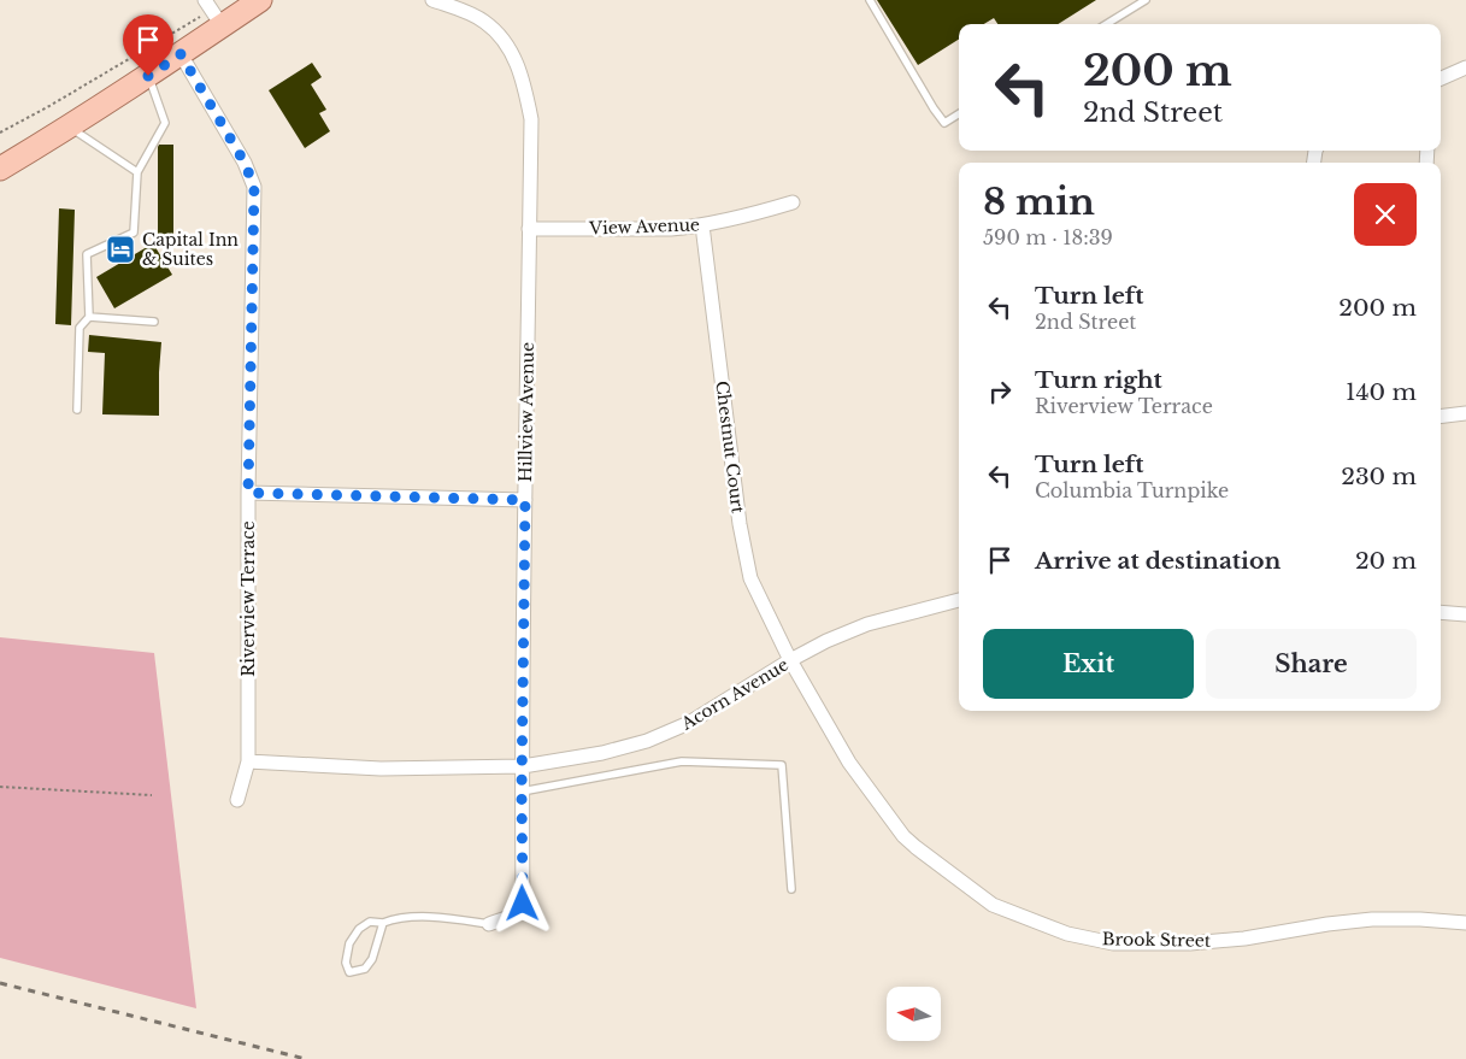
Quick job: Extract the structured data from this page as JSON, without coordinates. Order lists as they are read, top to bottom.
{
  "streets": {
    "street": [
      "View Avenue",
      "Hillview Avenue",
      "Chestnut Court",
      "Riverview Terrace",
      "Acorn Avenue",
      "Brook Street"
    ]
  },
  "crossings": [
    ["View Avenue", "Hillview Avenue"],
    ["View Avenue", "Chestnut Court"],
    ["Hillview Avenue", "Acorn Avenue"],
    ["Chestnut Court", "Acorn Avenue"],
    ["Chestnut Court", "Brook Street"],
    ["Riverview Terrace", "Acorn Avenue"],
    ["Acorn Avenue", "Brook Street"]
  ],
  "places": {
    "hotel": ["Capital Inn & Suites"]
  },
  "north": "left",
  "page": {
    "turn": ["200 m", "2nd Street"],
    "heading": ["8 min", "590 m · 18:39"],
    "list": [
      {
        "name": "Turn left",
        "note": "2nd Street",
        "value": "200 m"
      },
      {
        "name": "Turn right",
        "note": "Riverview Terrace",
        "value": "140 m"
      },
      {
        "name": "Turn left",
        "note": "Columbia Turnpike",
        "value": "230 m"
      },
      {
        "name": "Arrive at destination",
        "value": "20 m"
      }
    ],
    "buttons": ["Exit", "Share"]
  }
}
